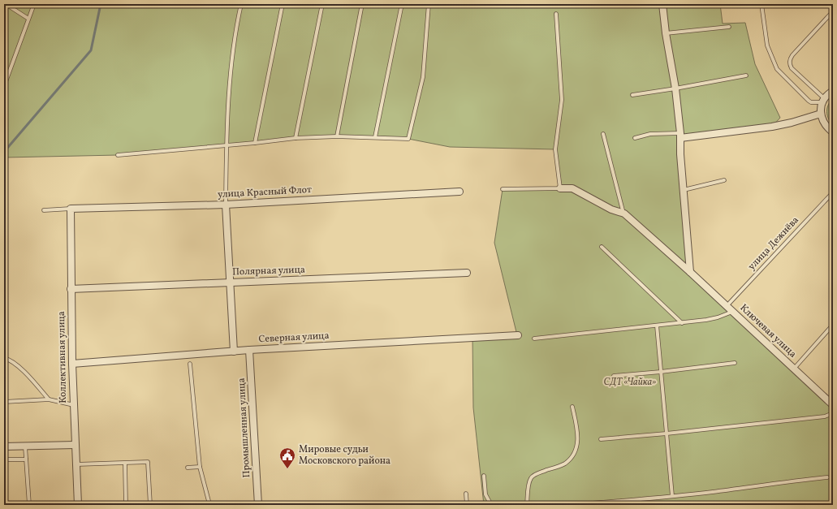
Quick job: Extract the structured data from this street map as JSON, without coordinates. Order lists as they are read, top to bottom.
{
  "streets": {
    "street": [
      "улица Красный Флот",
      "Полярная улица",
      "Ключевая улица",
      "Северная улица",
      "Коллективная улица",
      "Промышленная улица"
    ],
    "lane": ["улица Дежнёва"]
  },
  "crossings": [
    ["улица Красный Флот", "Коллективная улица"],
    ["улица Дежнёва", "Ключевая улица"],
    ["Полярная улица", "Коллективная улица"],
    ["Северная улица", "Коллективная улица"],
    ["Северная улица", "Промышленная улица"]
  ],
  "parks": ["СДТ «Чайка»"],
  "places": {
    "public building": ["Мировые судьи Московского района"]
  }
}
